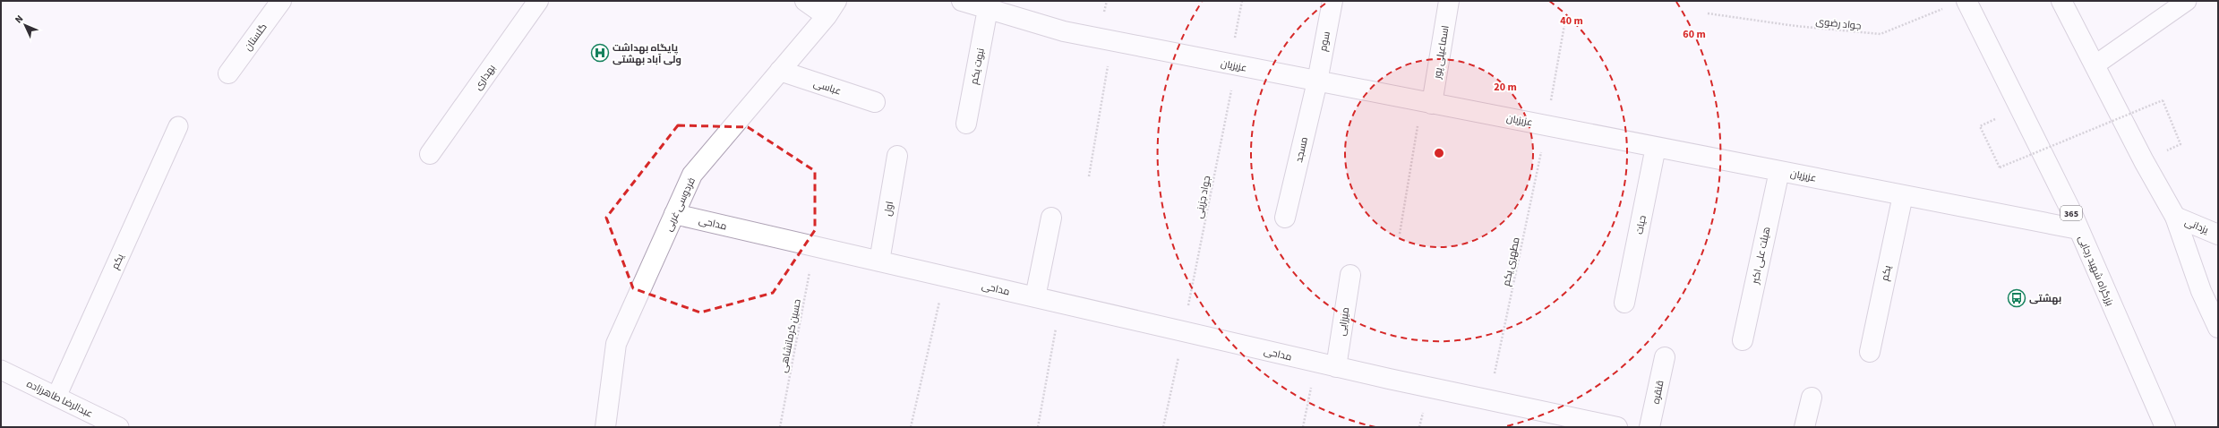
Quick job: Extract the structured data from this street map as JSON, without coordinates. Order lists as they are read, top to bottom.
{
  "streets": {
    "main road": [
      "گلستان",
      "سوم",
      "اسماعیلی پور",
      "عزیزیان",
      "نبوت یکم",
      "بهداری",
      "عباسی",
      "مسجد",
      "فردوسی غربی",
      "اول",
      "365",
      "مداحی",
      "حیات",
      "یزدانی",
      "هیئت علی اکبر",
      "یکم",
      "بزرگراه شهید رجایی",
      "میرزایی",
      "قنقره"
    ],
    "lane": ["عبدالرضا طاهرزاده"],
    "path": [
      "جواد رضوی",
      "جواد جزینی",
      "مطهری یکم",
      "حسین کرمانشاهی"
    ]
  },
  "crossings": [
    ["جواد رضوی", "بزرگراه شهید رجایی"],
    ["سوم", "عزیزیان"],
    ["سوم", "مسجد"],
    ["اسماعیلی پور", "عزیزیان"],
    ["عزیزیان", "نبوت یکم"],
    ["عزیزیان", "مسجد"],
    ["عزیزیان", "جواد جزینی"],
    ["عزیزیان", "حیات"],
    ["عزیزیان", "هیئت علی اکبر"],
    ["عزیزیان", "یکم"],
    ["عزیزیان", "مطهری یکم"],
    ["عزیزیان", "بزرگراه شهید رجایی"],
    ["عباسی", "فردوسی غربی"],
    ["جواد جزینی", "مداحی"],
    ["فردوسی غربی", "مداحی"],
    ["اول", "مداحی"],
    ["مداحی", "مطهری یکم"],
    ["مداحی", "میرزایی"],
    ["مداحی", "حسین کرمانشاهی"],
    ["یکم", "عبدالرضا طاهرزاده"]
  ],
  "places": {
    "hospital": ["پایگاه بهداشت ولی آباد بهشتی"],
    "bus stop": ["بهشتی"]
  },
  "north": "top left",
  "rings": ["40 m", "60 m", "20 m"]
}
